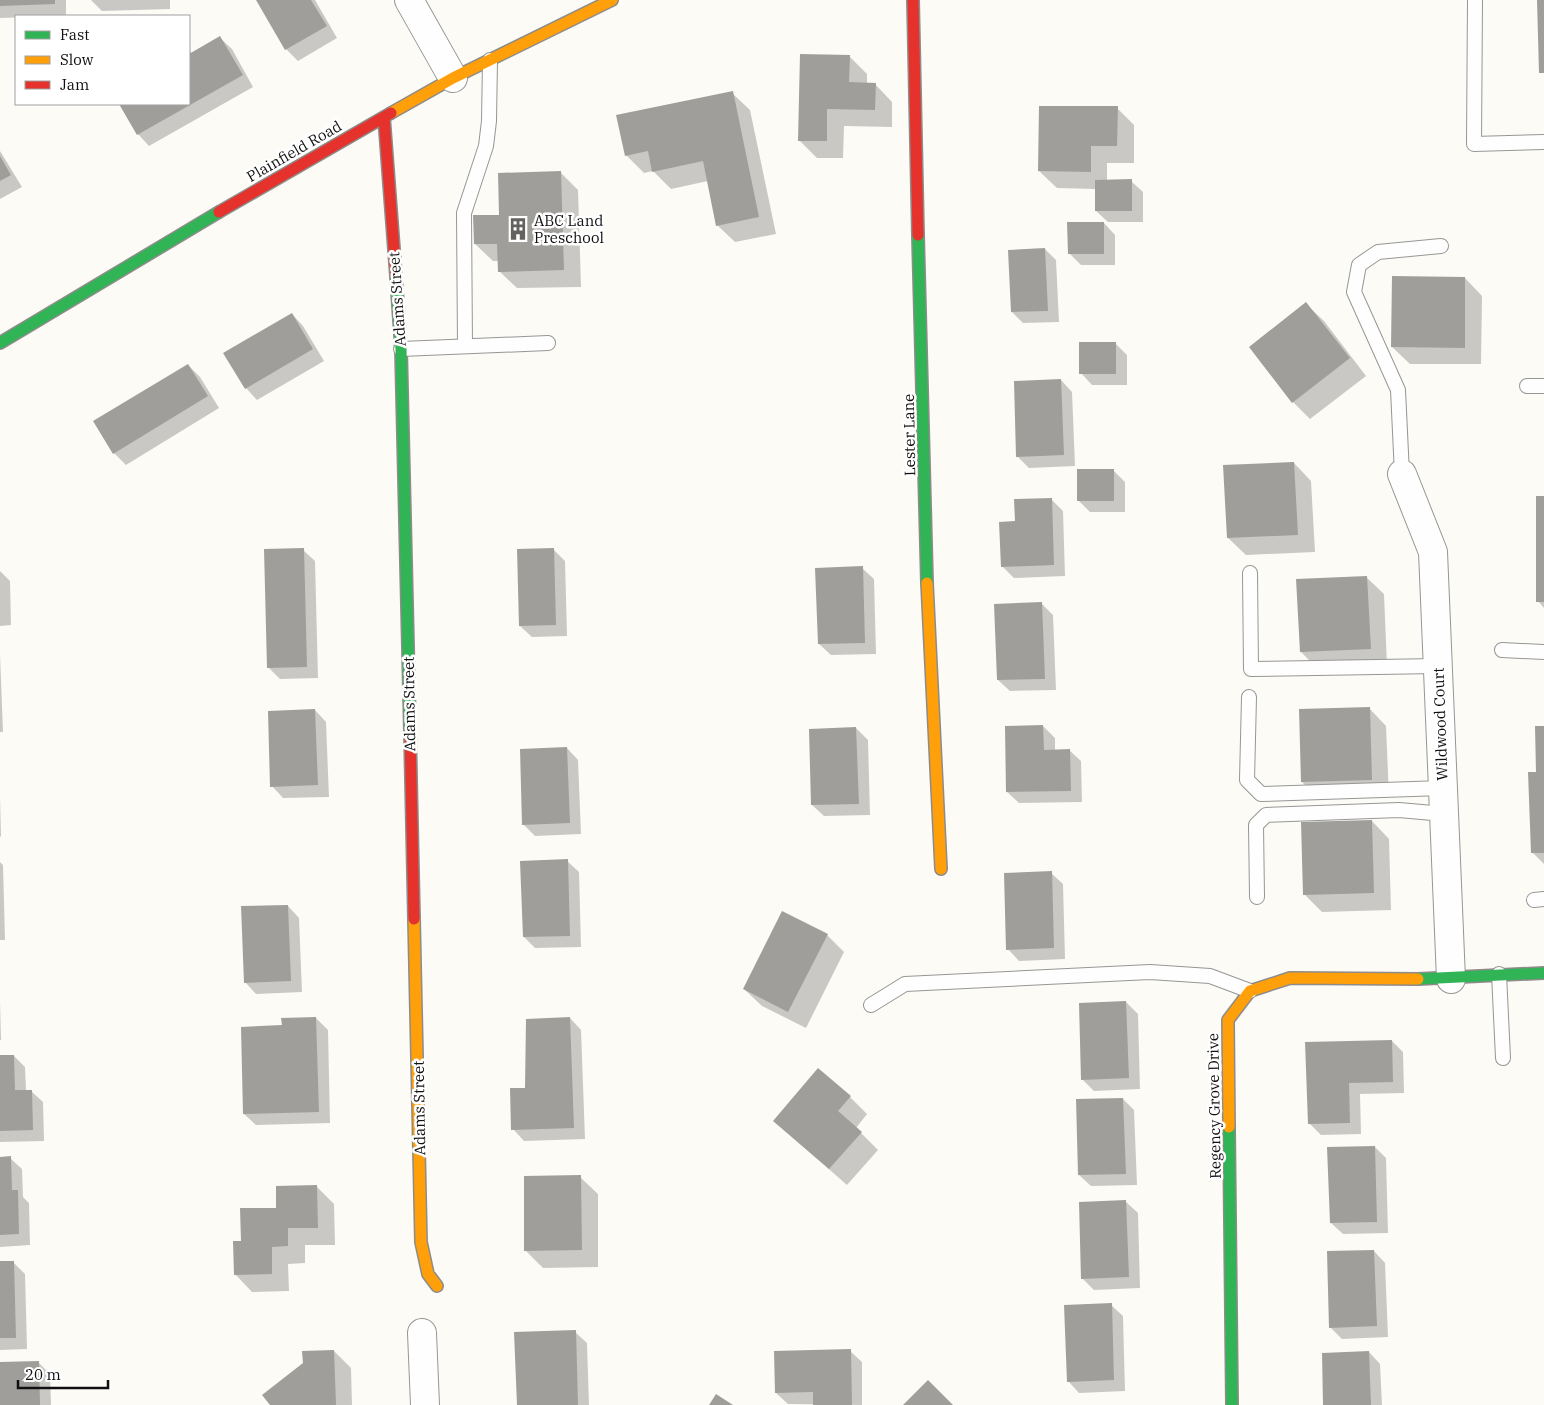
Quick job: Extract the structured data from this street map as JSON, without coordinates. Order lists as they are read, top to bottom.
{
  "streets": {
    "street": [
      "Plainfield Road",
      "Adams Street",
      "Lester Lane",
      "Wildwood Court",
      "Regency Grove Drive"
    ]
  },
  "crossings": [
    ["Plainfield Road", "Adams Street"]
  ],
  "places": {
    "building": ["ABC Land Preschool"]
  },
  "legend": ["Fast", "Slow", "Jam"],
  "scale_bar": "20 m"
}
